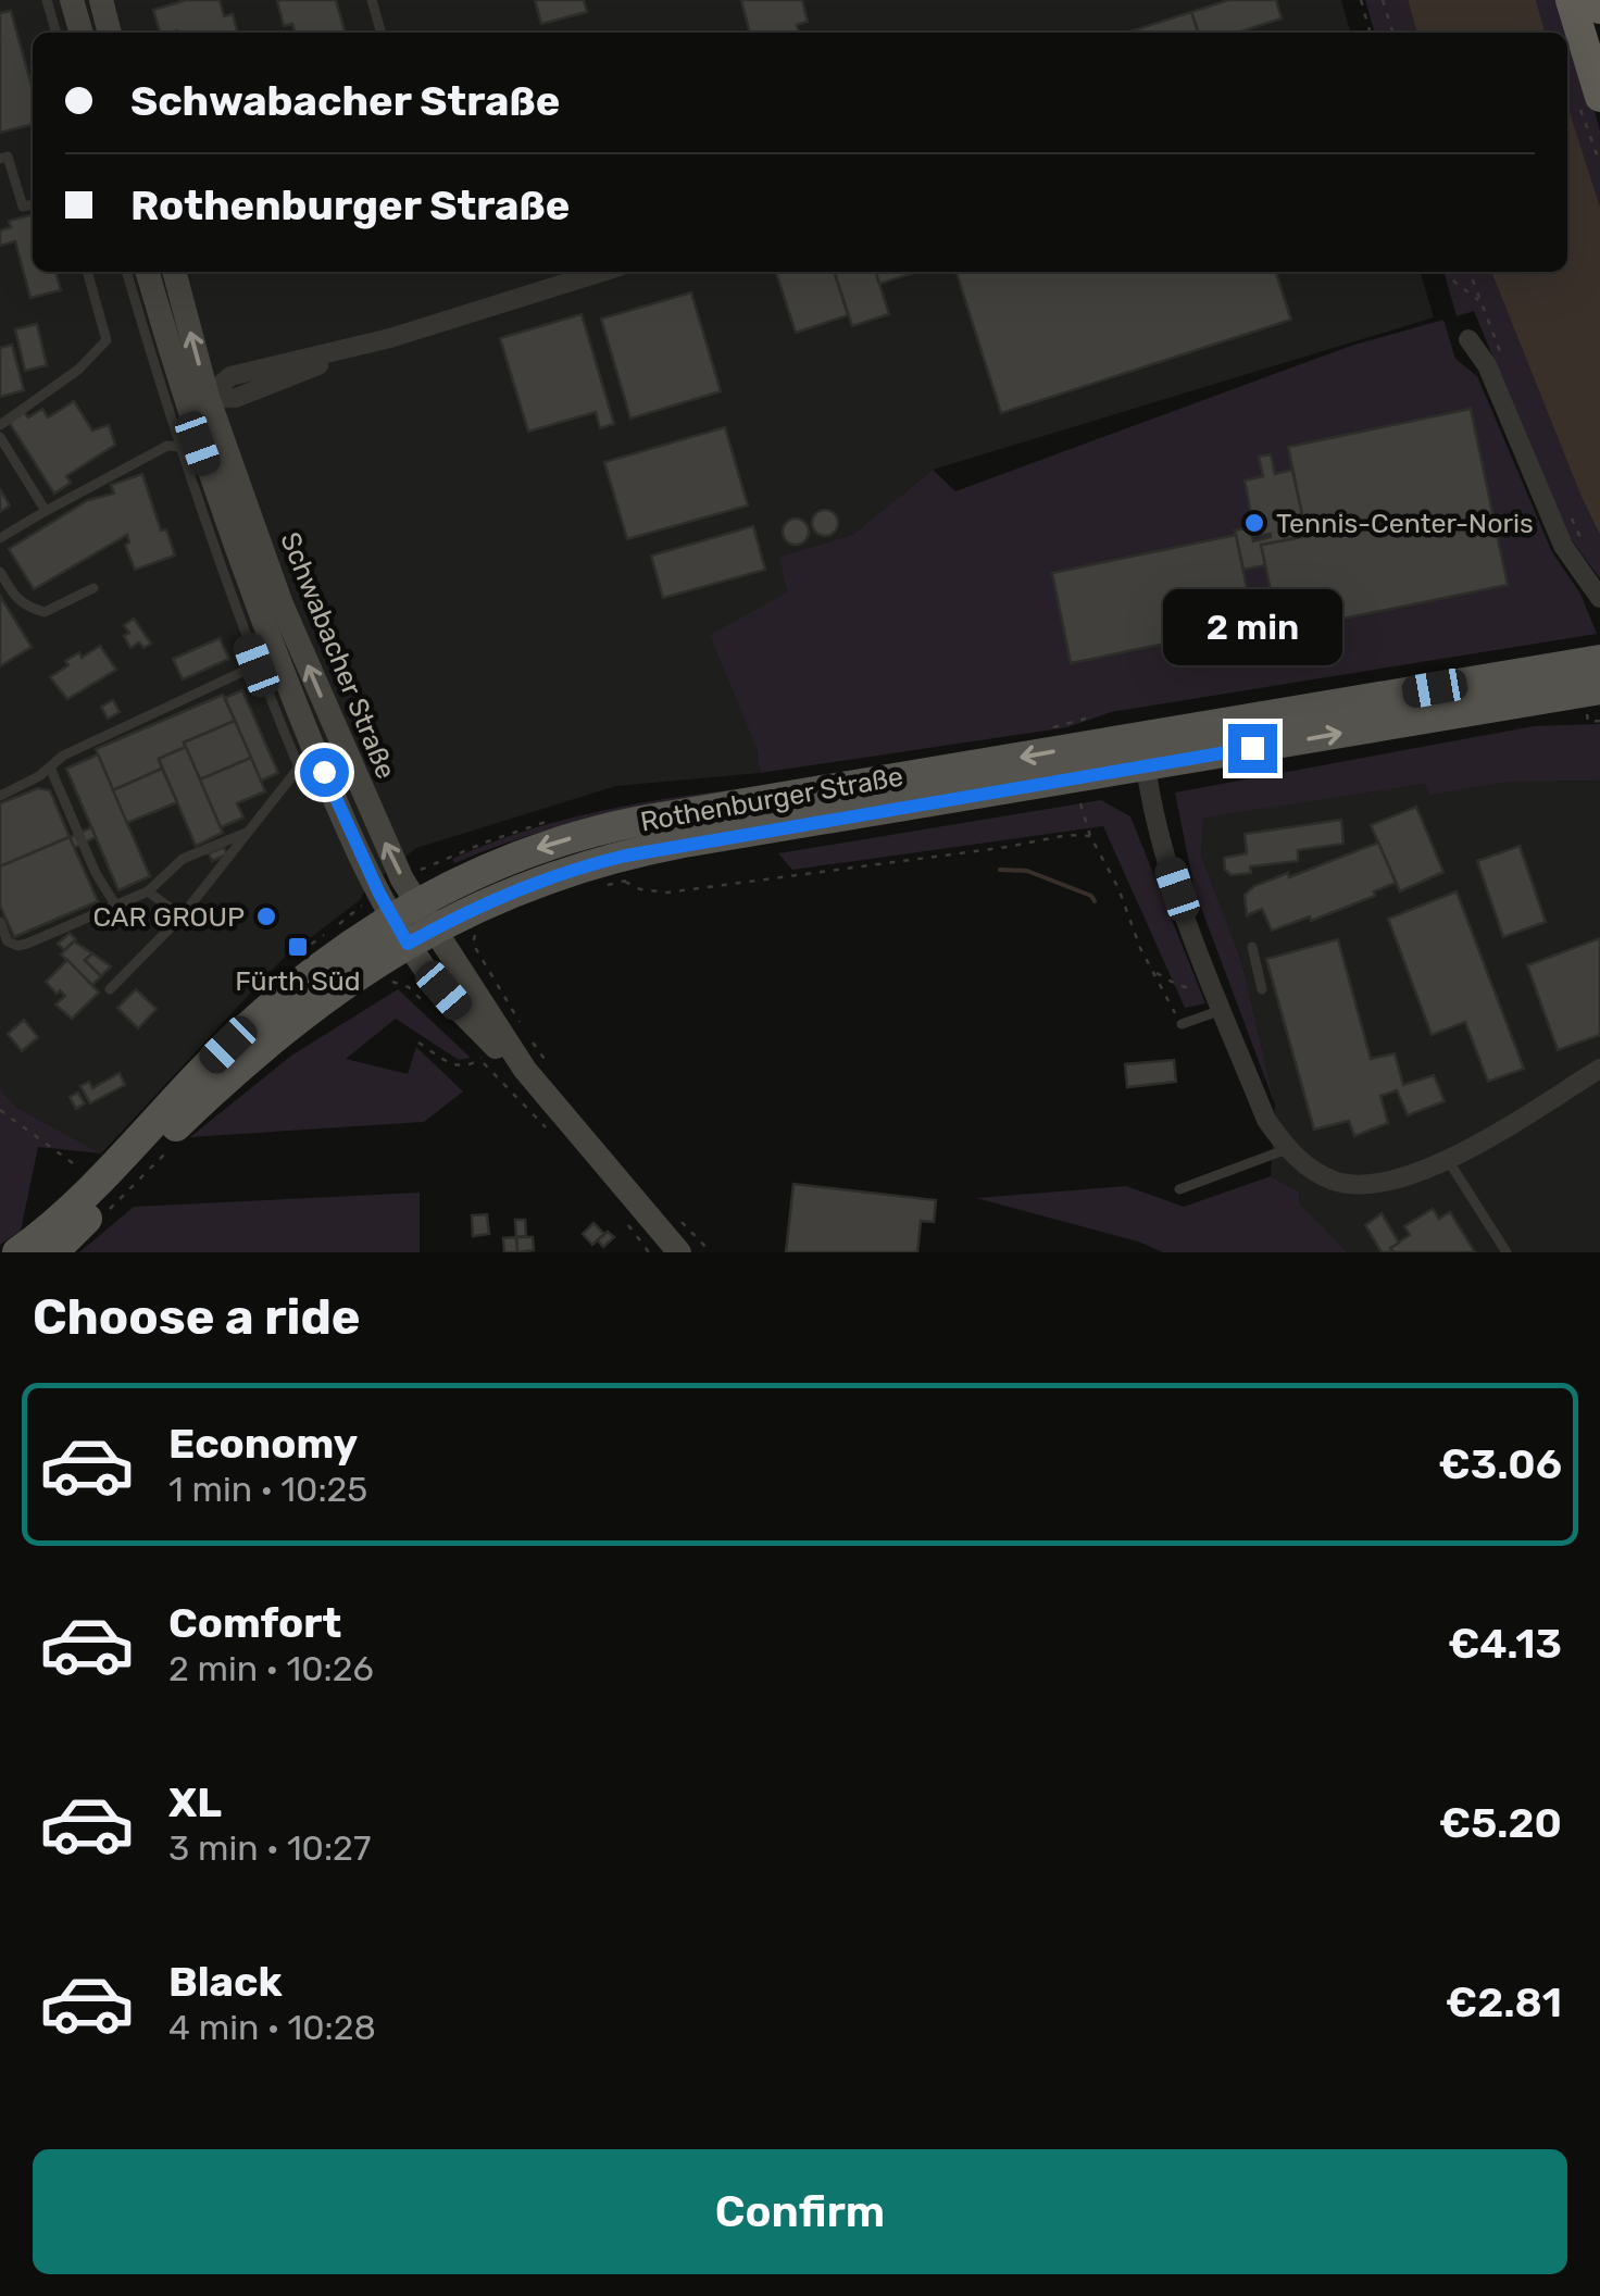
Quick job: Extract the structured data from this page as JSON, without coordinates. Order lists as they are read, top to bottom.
{
  "streets": {
    "main road": ["Schwabacher Straße", "Rothenburger Straße"]
  },
  "crossings": [
    ["Schwabacher Straße", "Rothenburger Straße"]
  ],
  "places": {
    "other": ["Tennis-Center-Noris", "CAR GROUP"],
    "transit": ["Fürth Süd"]
  },
  "page": {
    "banner": ["Schwabacher Straße", "Rothenburger Straße"],
    "bubble": "2 min",
    "heading": "Choose a ride",
    "list": [
      {
        "name": "Economy",
        "note": "1 min · 10:25",
        "value": "€3.06"
      },
      {
        "name": "Comfort",
        "note": "2 min · 10:26",
        "value": "€4.13"
      },
      {
        "name": "XL",
        "note": "3 min · 10:27",
        "value": "€5.20"
      },
      {
        "name": "Black",
        "note": "4 min · 10:28",
        "value": "€2.81"
      }
    ],
    "buttons": "Confirm"
  }
}
